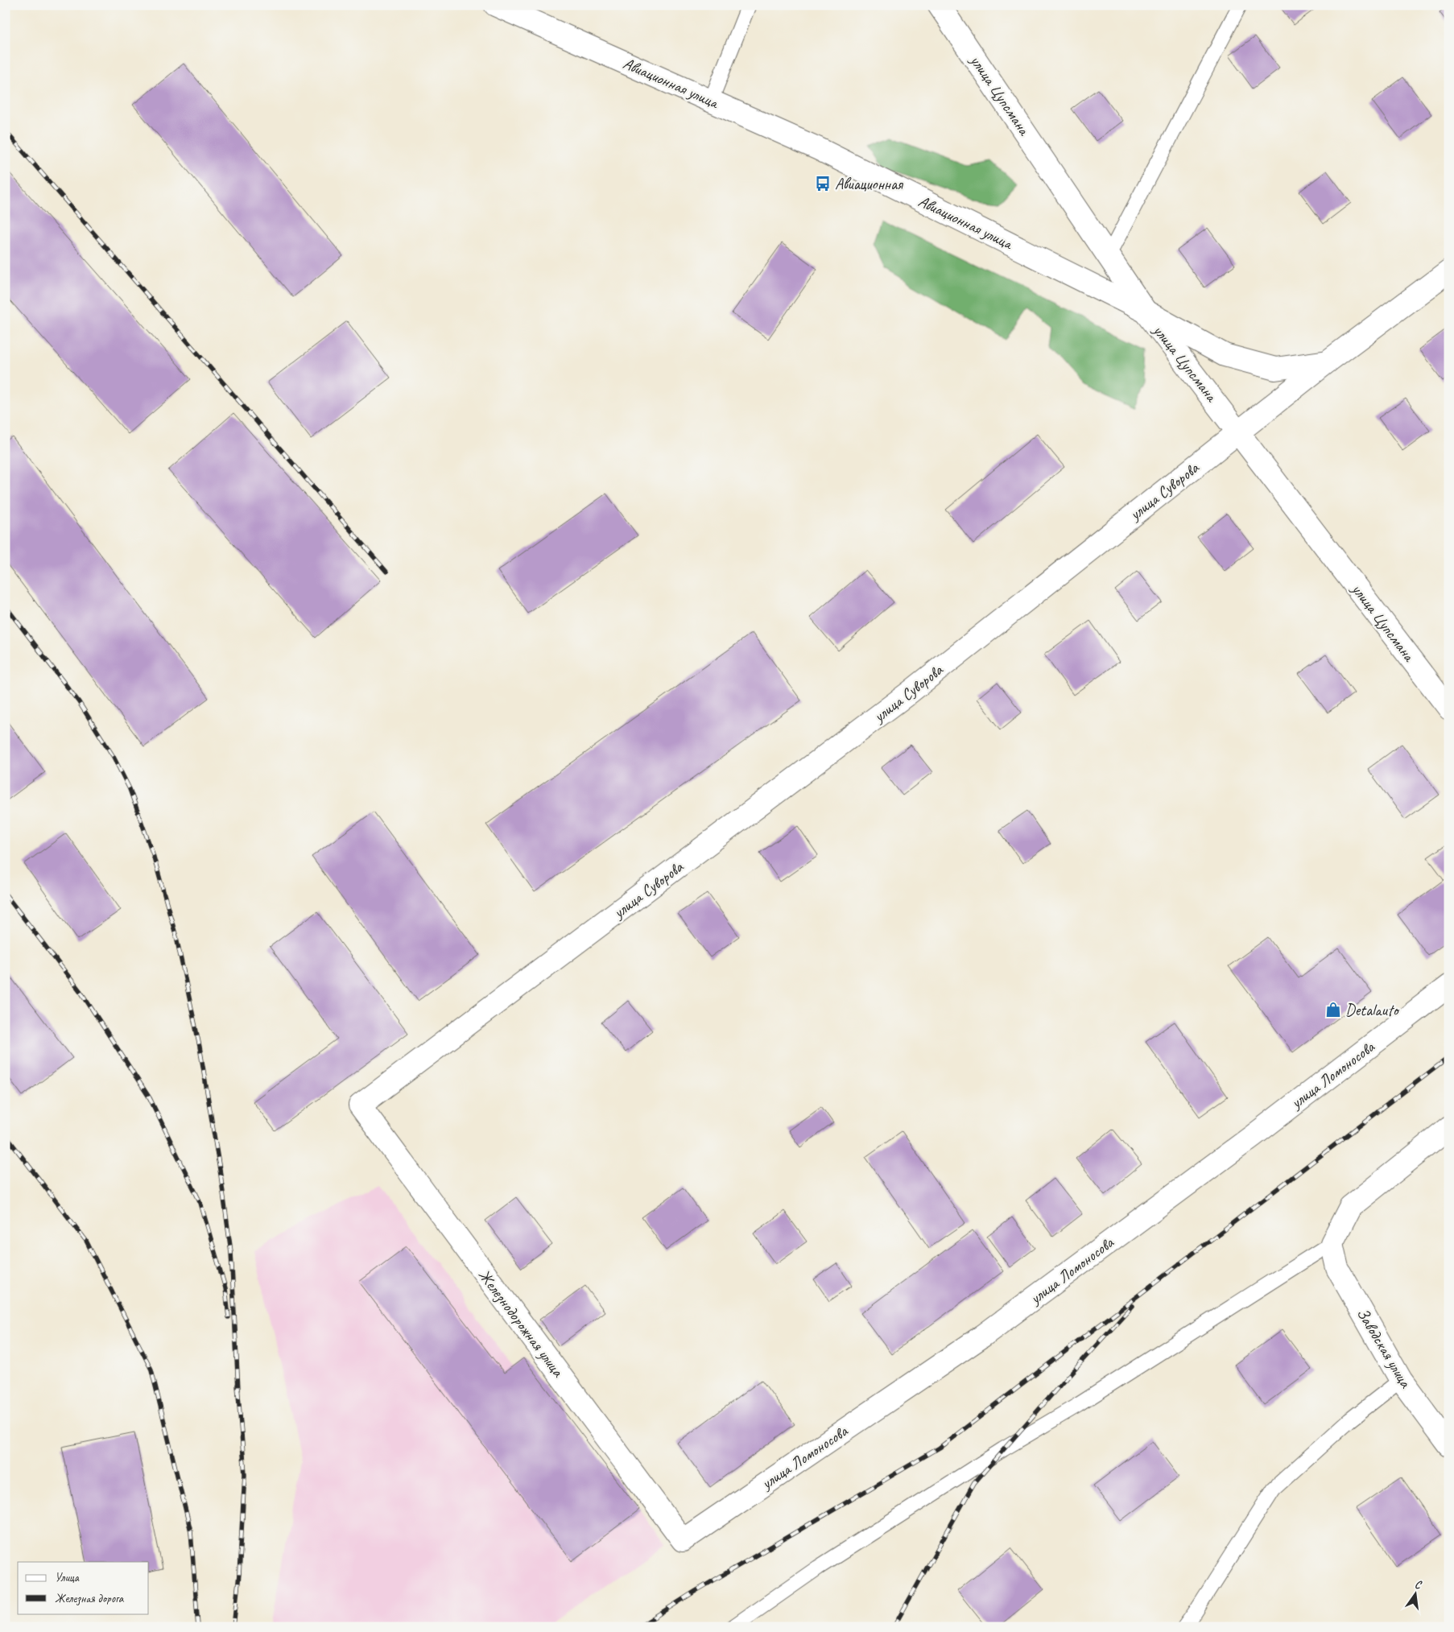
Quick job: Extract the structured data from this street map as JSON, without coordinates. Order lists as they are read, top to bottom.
{
  "streets": {
    "street": [
      "Авиационная улица",
      "улица Цупсмана",
      "улица Суворова",
      "улица Ломоносова",
      "Железнодорожная улица",
      "Заводская улица"
    ]
  },
  "crossings": [
    ["Авиационная улица", "улица Цупсмана"],
    ["Авиационная улица", "улица Суворова"],
    ["улица Цупсмана", "улица Суворова"],
    ["улица Суворова", "Железнодорожная улица"],
    ["улица Ломоносова", "Железнодорожная улица"]
  ],
  "places": {
    "bus stop": ["Авиационная"],
    "shop": ["Detalauto"]
  },
  "legend": ["Улица", "Железная дорога"],
  "north": "top"
}
